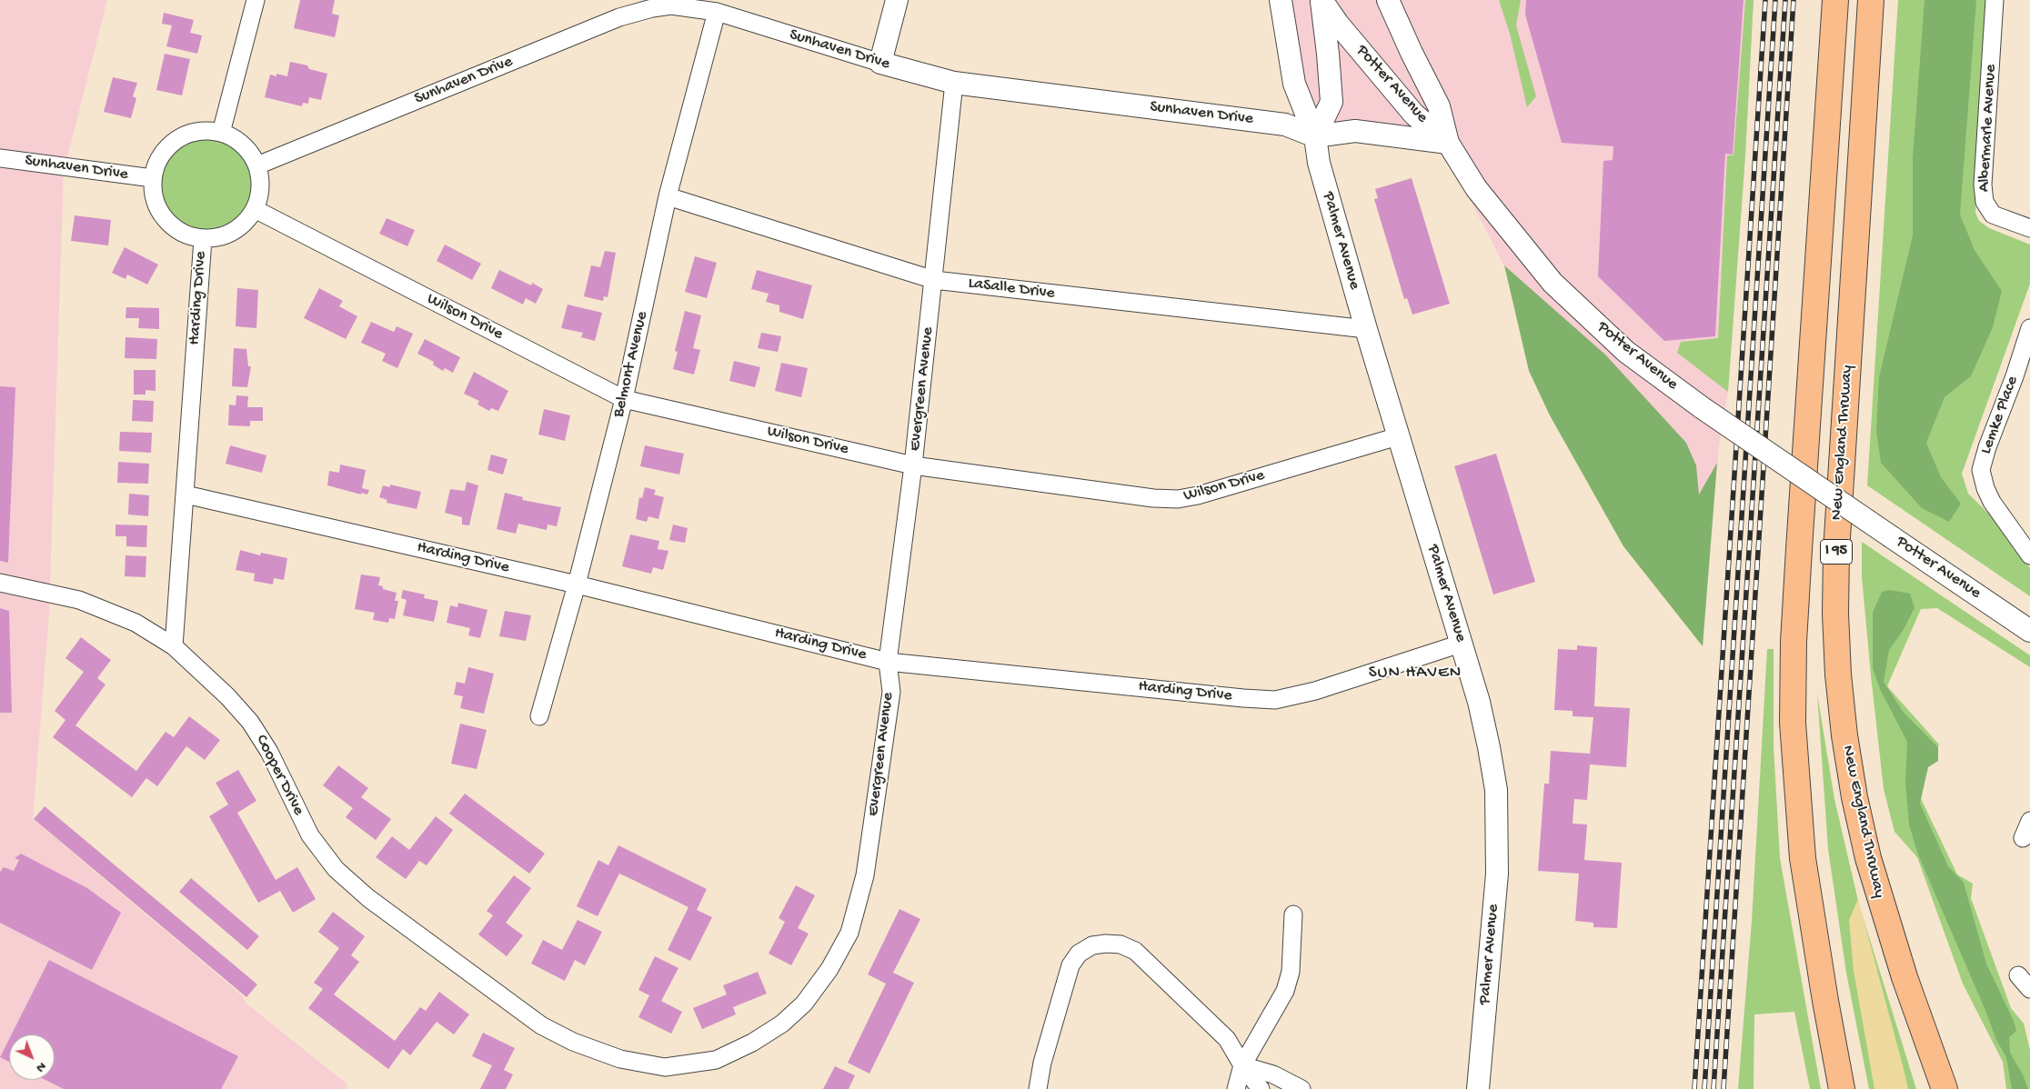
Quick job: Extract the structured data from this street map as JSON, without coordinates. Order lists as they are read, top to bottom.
{
  "streets": {
    "highway": ["New England Thruway", "I 95"],
    "street": [
      "Sunhaven Drive",
      "Potter Avenue",
      "Albermarle Avenue",
      "Palmer Avenue",
      "LaSalle Drive",
      "Harding Drive",
      "Wilson Drive",
      "Belmont Avenue",
      "Evergreen Avenue",
      "Lemke Place",
      "Cooper Drive"
    ]
  },
  "crossings": [
    ["Sunhaven Drive", "Potter Avenue"],
    ["Sunhaven Drive", "Palmer Avenue"],
    ["Sunhaven Drive", "Harding Drive"],
    ["Sunhaven Drive", "Wilson Drive"],
    ["Sunhaven Drive", "Belmont Avenue"],
    ["Sunhaven Drive", "Evergreen Avenue"],
    ["Palmer Avenue", "LaSalle Drive"],
    ["Palmer Avenue", "Harding Drive"],
    ["Palmer Avenue", "Wilson Drive"],
    ["LaSalle Drive", "Belmont Avenue"],
    ["LaSalle Drive", "Evergreen Avenue"],
    ["Harding Drive", "Wilson Drive"],
    ["Harding Drive", "Belmont Avenue"],
    ["Harding Drive", "Evergreen Avenue"],
    ["Harding Drive", "Cooper Drive"],
    ["Wilson Drive", "Belmont Avenue"],
    ["Wilson Drive", "Evergreen Avenue"],
    ["Evergreen Avenue", "Cooper Drive"]
  ],
  "districts": ["SUN HAVEN"],
  "north": "bottom right"
}
